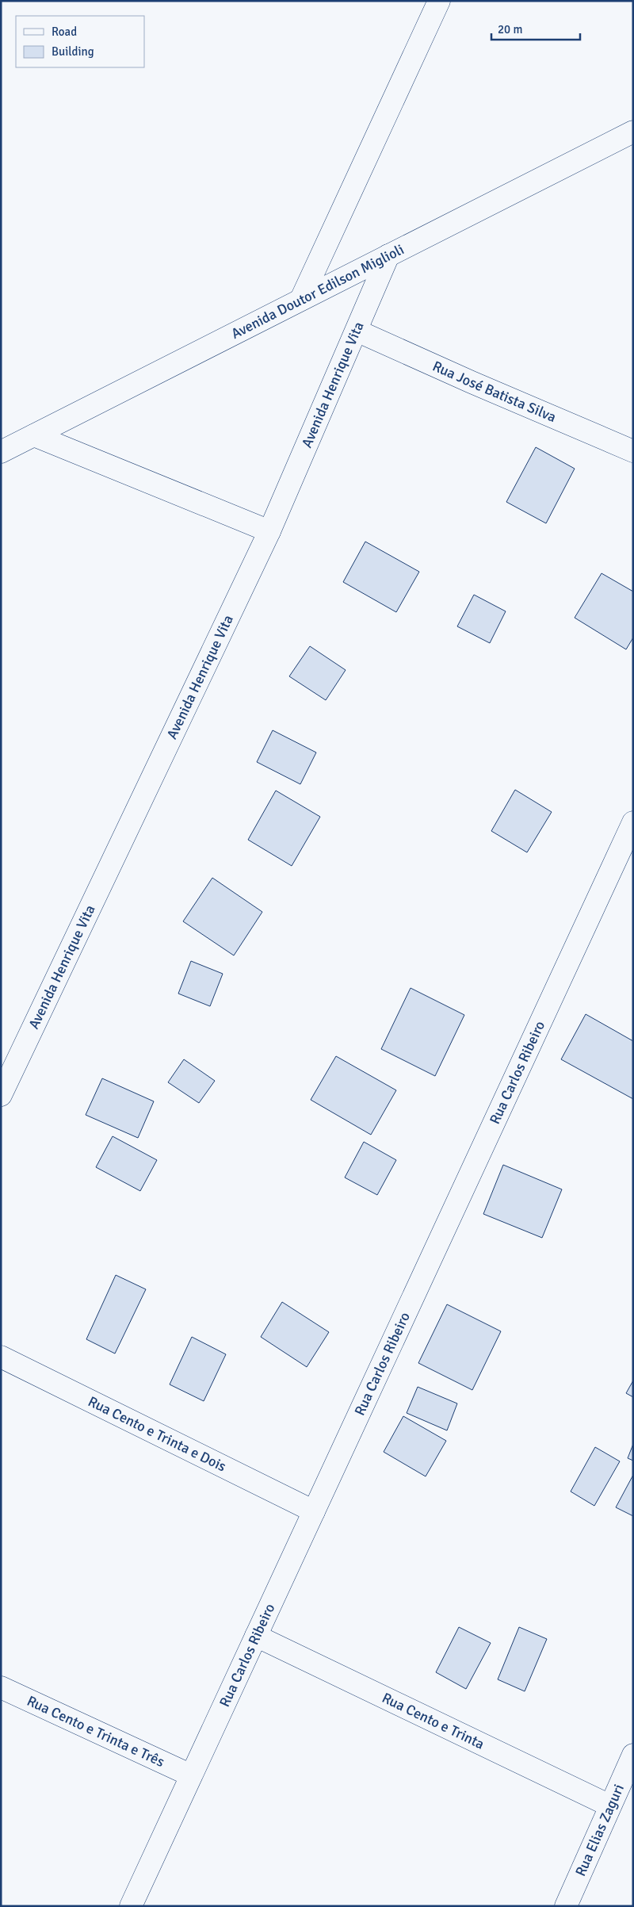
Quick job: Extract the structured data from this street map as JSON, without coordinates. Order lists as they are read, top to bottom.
{
  "streets": {
    "street": [
      "Avenida Doutor Edilson Miglioli",
      "Avenida Henrique Vita",
      "Rua José Batista Silva",
      "Rua Carlos Ribeiro",
      "Rua Cento e Trinta e Dois",
      "Rua Cento e Trinta",
      "Rua Cento e Trinta e Três",
      "Rua Elias Zaguri"
    ]
  },
  "crossings": [
    ["Avenida Doutor Edilson Miglioli", "Avenida Henrique Vita"],
    ["Avenida Henrique Vita", "Rua José Batista Silva"],
    ["Rua Carlos Ribeiro", "Rua Cento e Trinta e Dois"],
    ["Rua Carlos Ribeiro", "Rua Cento e Trinta"],
    ["Rua Carlos Ribeiro", "Rua Cento e Trinta e Três"],
    ["Rua Cento e Trinta", "Rua Elias Zaguri"]
  ],
  "legend": ["Road", "Building"],
  "scale_bar": "20 m"
}
